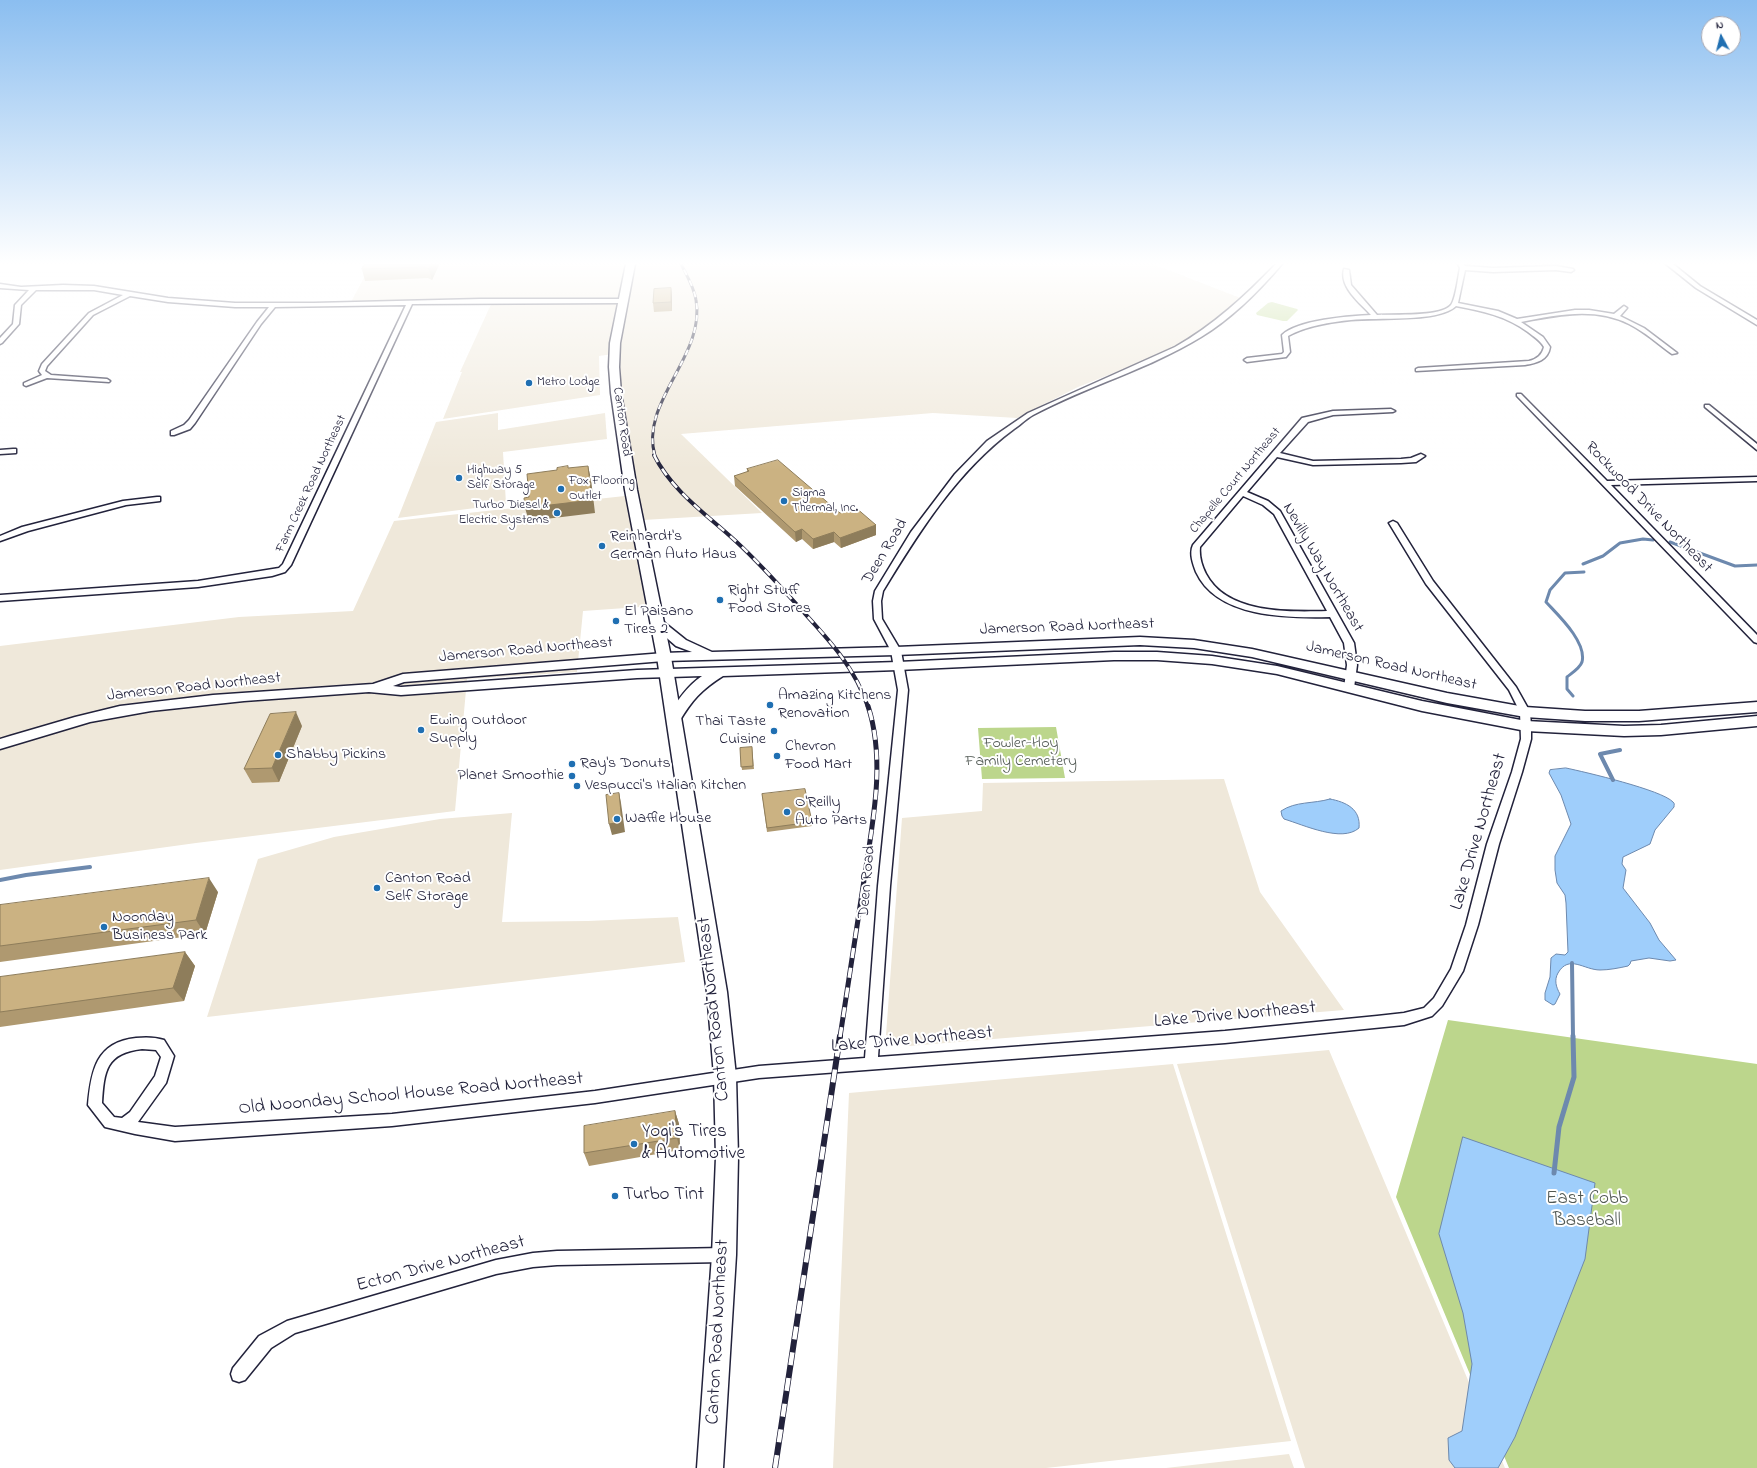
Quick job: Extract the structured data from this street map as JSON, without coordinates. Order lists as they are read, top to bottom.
{
  "streets": {
    "main road": ["Canton Road", "Canton Road Northeast"],
    "street": [
      "Chapelle Court Northeast",
      "Farm Creek Road Northeast",
      "Rockwood Drive Northeast",
      "Deen Road",
      "Nevilly Way Northeast",
      "Jamerson Road Northeast",
      "Lake Drive Northeast",
      "Old Noonday School House Road Northeast",
      "Ecton Drive Northeast"
    ]
  },
  "crossings": [
    ["Canton Road", "Jamerson Road Northeast"],
    ["Canton Road", "Canton Road Northeast"],
    ["Chapelle Court Northeast", "Nevilly Way Northeast"],
    ["Deen Road", "Jamerson Road Northeast"],
    ["Deen Road", "Lake Drive Northeast"],
    ["Nevilly Way Northeast", "Jamerson Road Northeast"],
    ["Jamerson Road Northeast", "Lake Drive Northeast"],
    ["Jamerson Road Northeast", "Canton Road Northeast"],
    ["Lake Drive Northeast", "Canton Road Northeast"],
    ["Lake Drive Northeast", "Old Noonday School House Road Northeast"],
    ["Canton Road Northeast", "Old Noonday School House Road Northeast"],
    ["Canton Road Northeast", "Ecton Drive Northeast"]
  ],
  "parks": ["Fowler-Hoy Family Cemetery", "East Cobb Baseball"],
  "places": [
    "Metro Lodge",
    "Highway 5 Self Storage",
    "Fox Flooring Outlet",
    "Sigma Thermal, Inc.",
    "Turbo Diesel & Electric Systems",
    "Reinhardt's German Auto Haus",
    "Right Stuff Food Stores",
    "El Paisano Tires 2",
    "Amazing Kitchens Renovation",
    "Ewing Outdoor Supply",
    "Thai Taste Cuisine",
    "Shabby Pickins",
    "Chevron Food Mart",
    "Ray's Donuts",
    "Planet Smoothie",
    "Vespucci's Italian Kitchen",
    "O'Reilly Auto Parts",
    "Waffle House",
    "Canton Road Self Storage",
    "Noonday Business Park",
    "Yogi's Tires & Automotive",
    "Turbo Tint"
  ],
  "north": "top"
}
